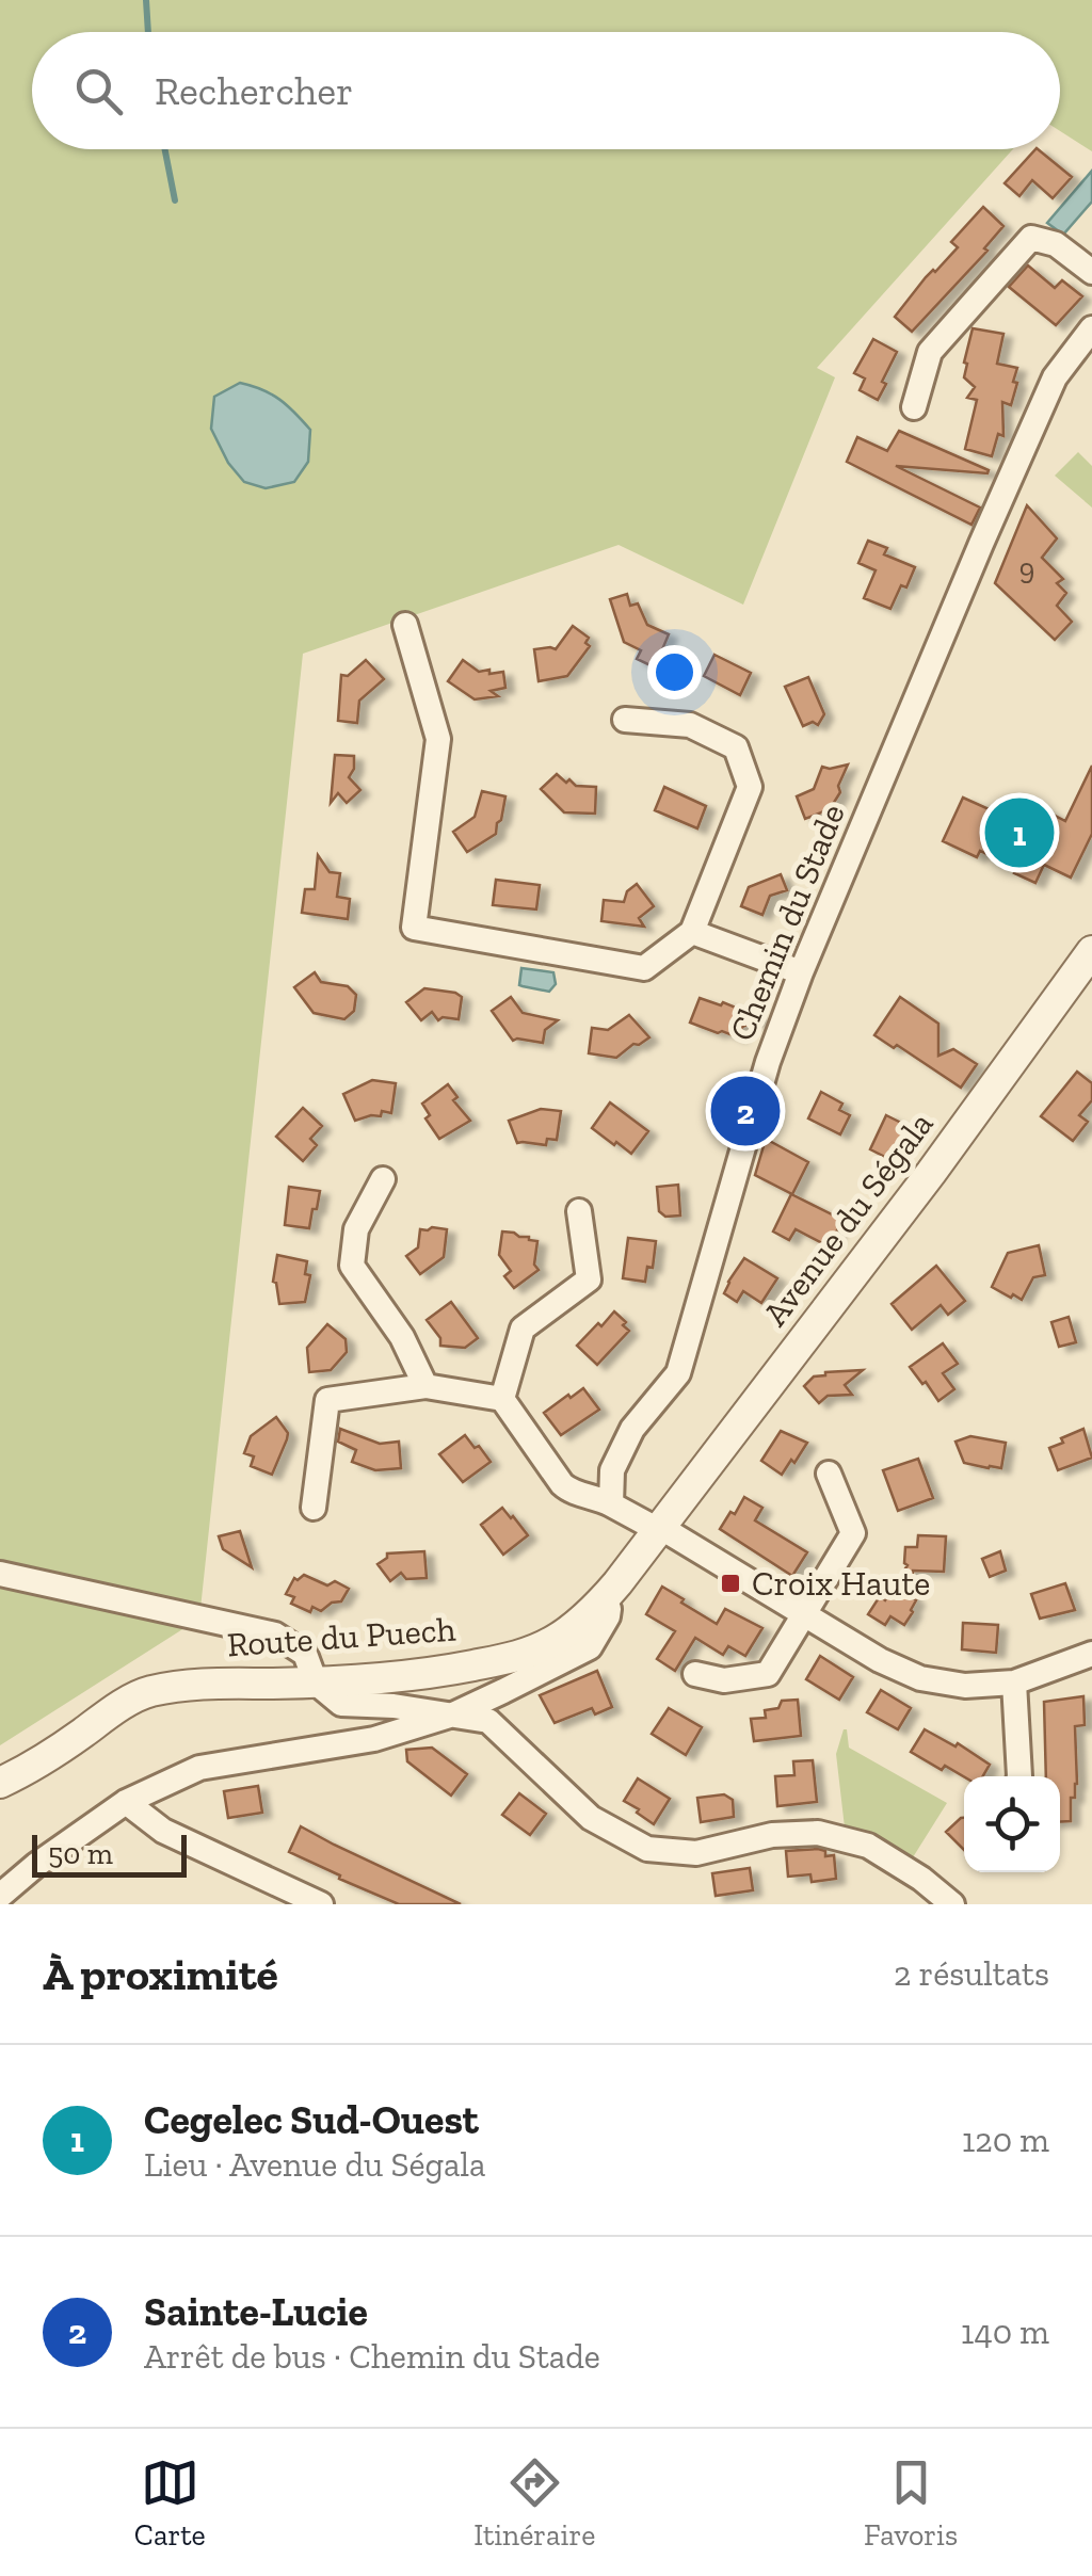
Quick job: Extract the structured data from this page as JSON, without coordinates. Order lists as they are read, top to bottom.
{
  "streets": {
    "street": ["Chemin du Stade", "Avenue du Ségala", "Route du Puech"]
  },
  "crossings": [
    ["Avenue du Ségala", "Route du Puech"]
  ],
  "places": {
    "transit": ["Croix Haute"]
  },
  "house_numbers": ["9"],
  "scale_bar": "50 m",
  "page": {
    "search": "Rechercher",
    "pins": ["1", "2"],
    "scale": "50 m",
    "heading": ["À proximité", "2 résultats"],
    "list": [
      {
        "mark": "1",
        "name": "Cegelec Sud-Ouest",
        "note": "Lieu · Avenue du Ségala",
        "value": "120 m"
      },
      {
        "mark": "2",
        "name": "Sainte-Lucie",
        "note": "Arrêt de bus · Chemin du Stade",
        "value": "140 m"
      }
    ],
    "nav": ["Carte", "Itinéraire", "Favoris"]
  }
}
